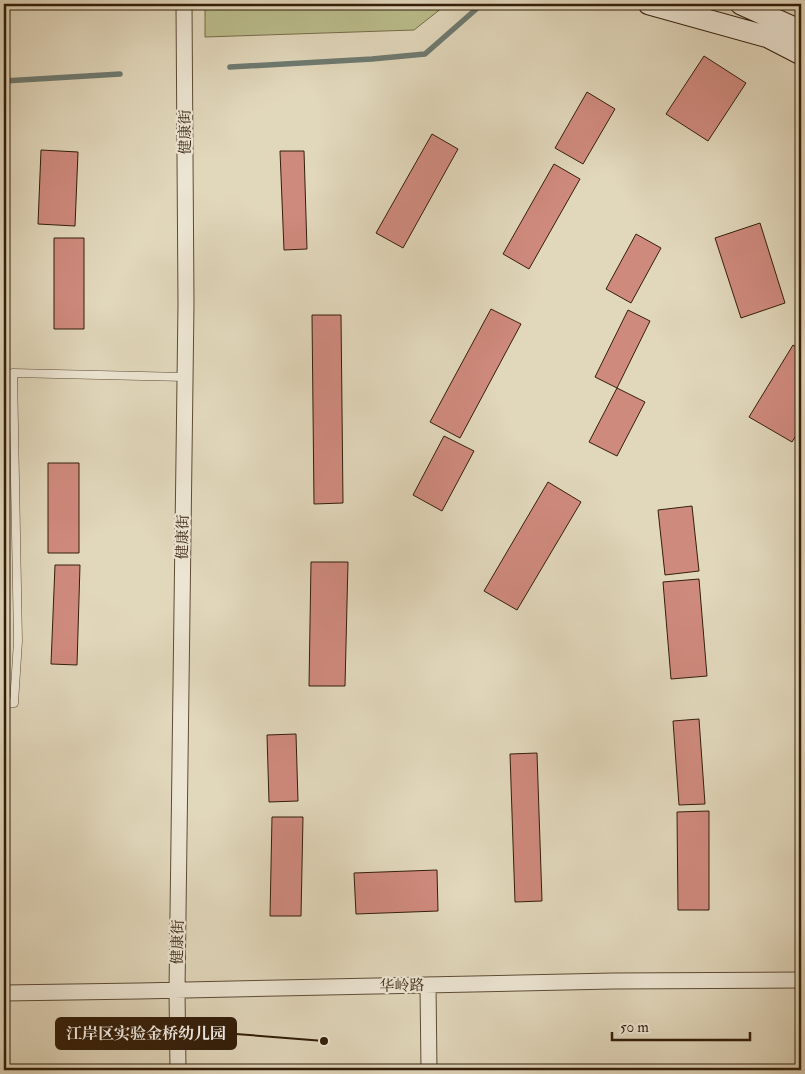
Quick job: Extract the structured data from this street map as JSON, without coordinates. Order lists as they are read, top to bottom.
{
  "streets": {
    "street": ["健康街", "华岭路"]
  },
  "crossings": [
    ["健康街", "华岭路"]
  ],
  "places": ["江岸区实验金桥幼儿园"],
  "scale_bar": "50 m"
}
